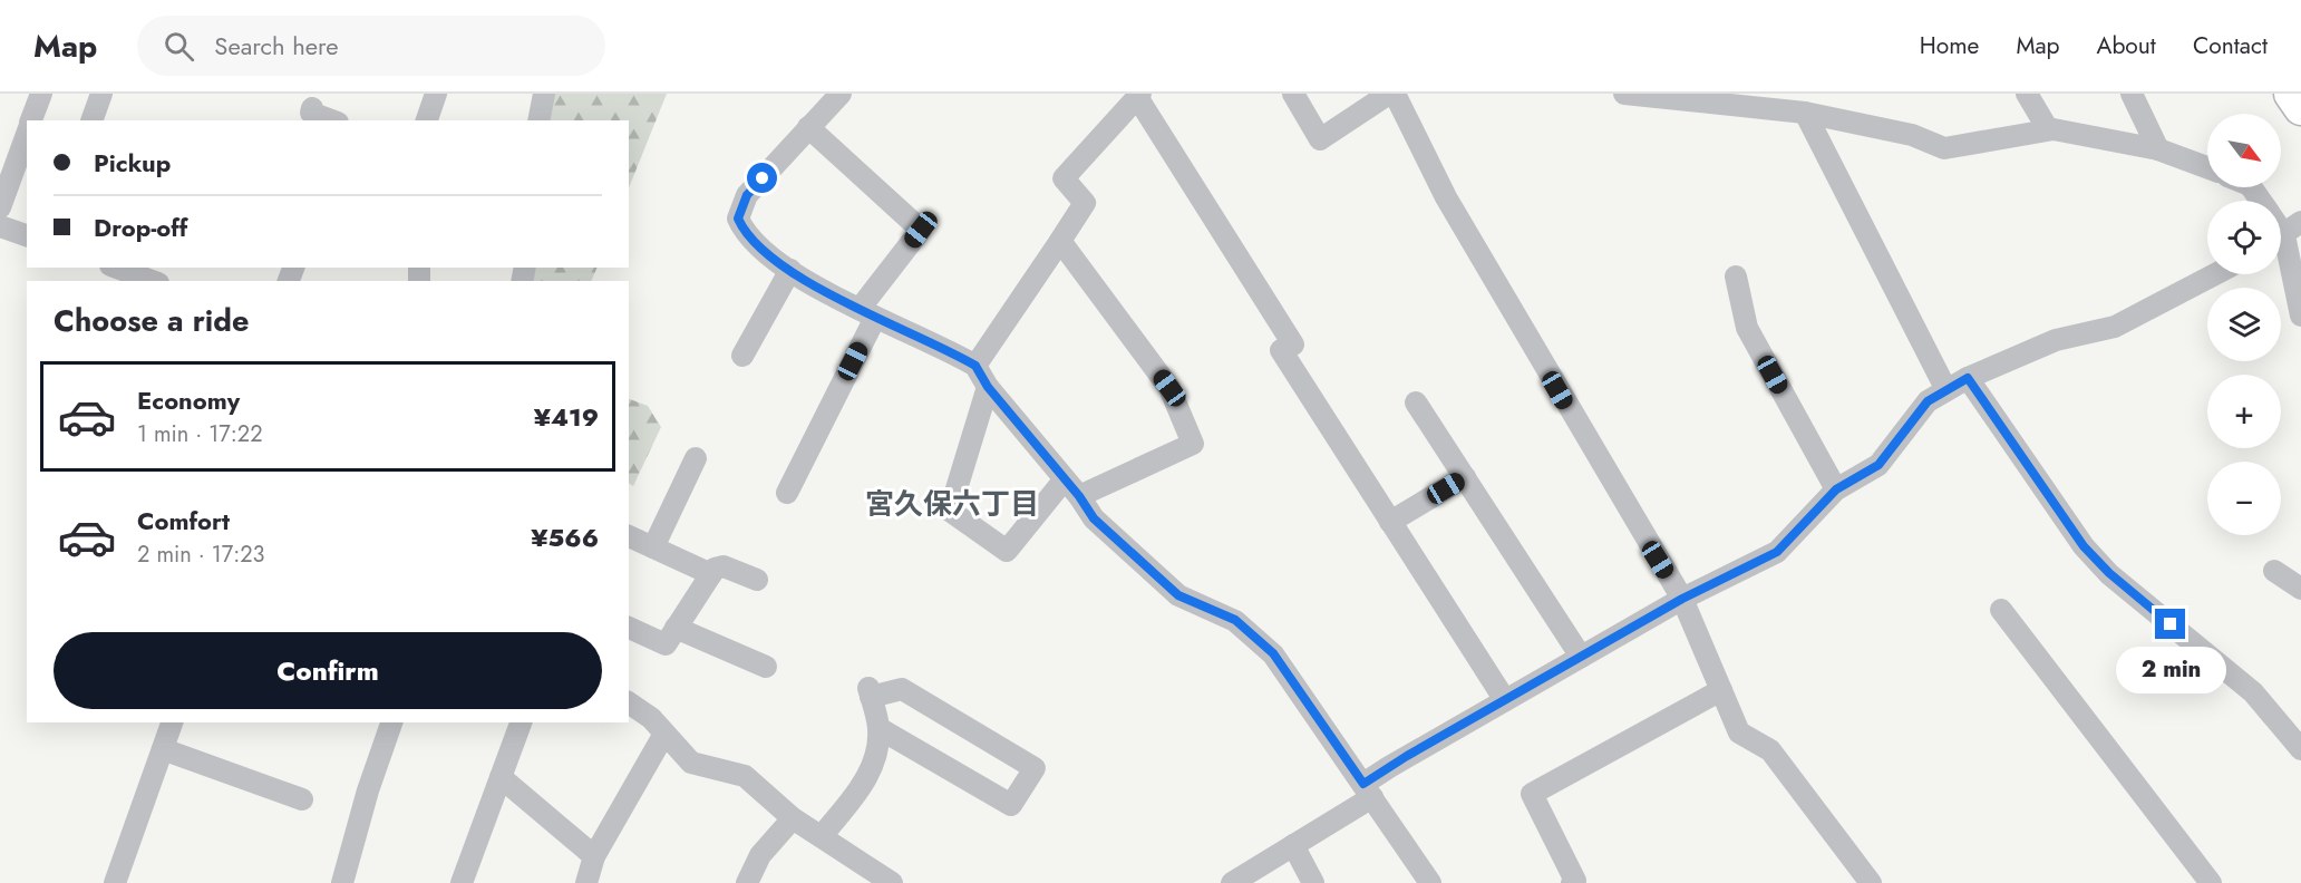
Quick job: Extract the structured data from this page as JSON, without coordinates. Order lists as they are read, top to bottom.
{
  "districts": ["宮久保六丁目"],
  "north": "bottom right",
  "page": {
    "header": "Map",
    "search": "Search here",
    "nav": [
      "Home",
      "Map",
      "About",
      "Contact"
    ],
    "map_buttons": ["+", "−"],
    "banner": ["Pickup", "Drop-off"],
    "heading": "Choose a ride",
    "list": [
      {
        "name": "Economy",
        "note": "1 min · 17:22",
        "value": "¥419"
      },
      {
        "name": "Comfort",
        "note": "2 min · 17:23",
        "value": "¥566"
      }
    ],
    "buttons": "Confirm",
    "bubble": "2 min"
  }
}
